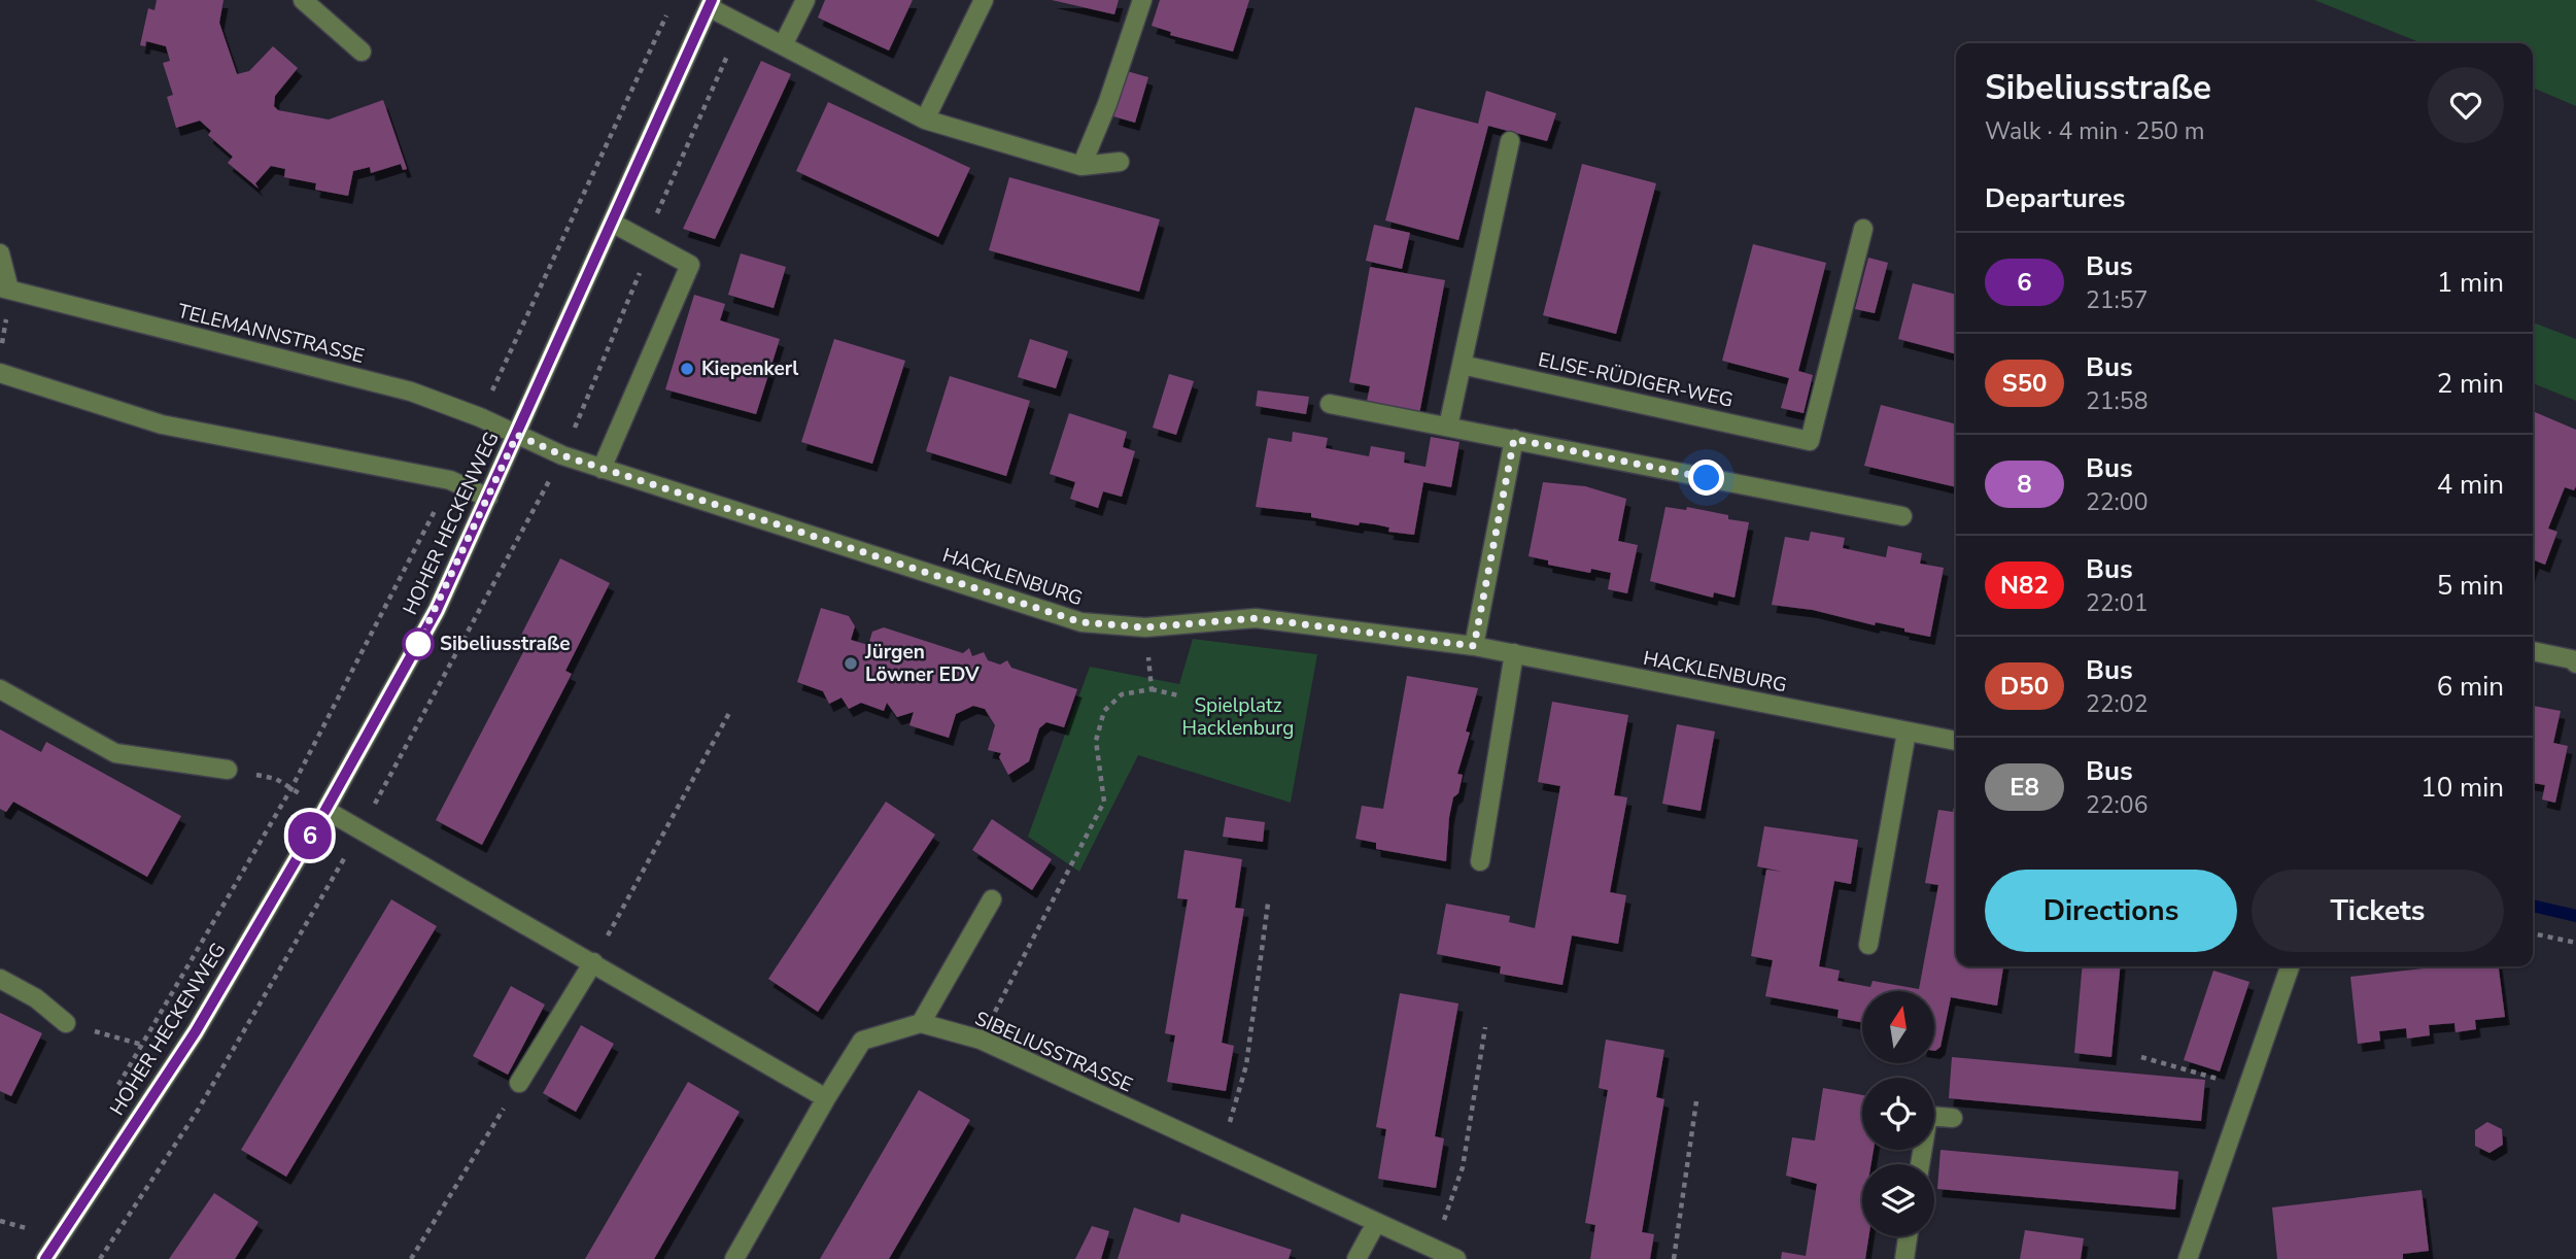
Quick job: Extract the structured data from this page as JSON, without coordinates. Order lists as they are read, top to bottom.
{
  "streets": {
    "street": [
      "TELEMANNSTRASSE",
      "ELISE-RÜDIGER-WEG",
      "HOHER HECKENWEG",
      "HACKLENBURG",
      "SIBELIUSSTRASSE"
    ]
  },
  "crossings": [
    ["TELEMANNSTRASSE", "HOHER HECKENWEG"],
    ["TELEMANNSTRASSE", "HACKLENBURG"],
    ["HOHER HECKENWEG", "HACKLENBURG"]
  ],
  "parks": ["Spielplatz Hacklenburg"],
  "places": ["Kiepenkerl", "Sibeliusstraße", "Jürgen Löwner EDV"],
  "lines": ["bus line 6"],
  "north": "top",
  "page": {
    "on_map": "6",
    "heading": [
      ["Sibeliusstraße", "Walk · 4 min · 250 m"],
      "Departures"
    ],
    "list": [
      {
        "mark": "6",
        "name": "Bus",
        "note": "21:57",
        "value": "1 min"
      },
      {
        "mark": "S50",
        "name": "Bus",
        "note": "21:58",
        "value": "2 min"
      },
      {
        "mark": "8",
        "name": "Bus",
        "note": "22:00",
        "value": "4 min"
      },
      {
        "mark": "N82",
        "name": "Bus",
        "note": "22:01",
        "value": "5 min"
      },
      {
        "mark": "D50",
        "name": "Bus",
        "note": "22:02",
        "value": "6 min"
      },
      {
        "mark": "E8",
        "name": "Bus",
        "note": "22:06",
        "value": "10 min"
      }
    ],
    "buttons": ["Directions", "Tickets"]
  }
}
